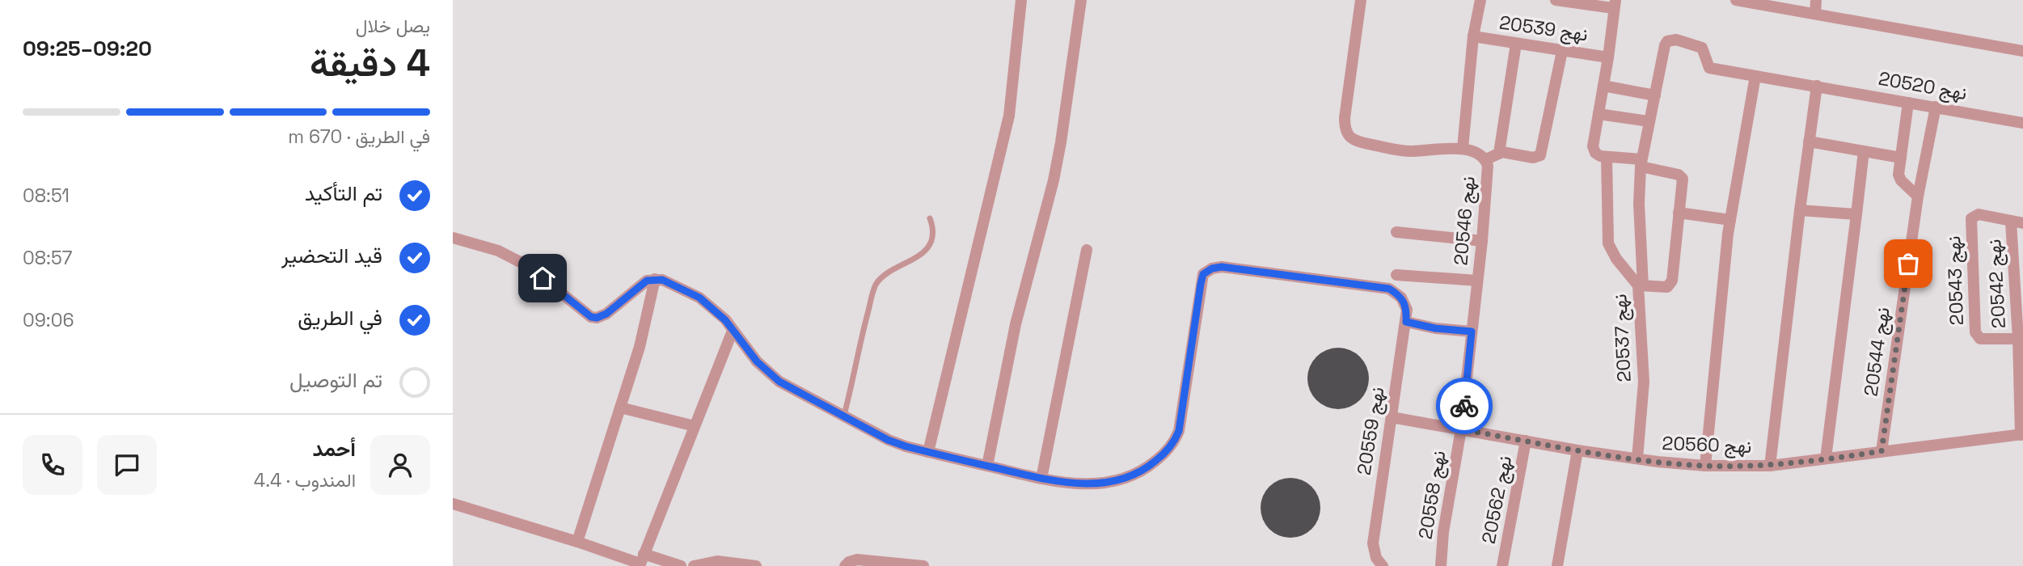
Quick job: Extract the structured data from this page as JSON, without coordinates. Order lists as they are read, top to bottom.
{
  "streets": {
    "street": [
      "نهج 20539",
      "نهج 20520",
      "نهج 20546",
      "نهج 20543",
      "نهج 20542",
      "نهج 20537",
      "نهج 20544",
      "نهج 20559",
      "نهج 20560",
      "نهج 20558",
      "نهج 20562"
    ]
  },
  "crossings": [
    ["نهج 20520", "نهج 20544"],
    ["نهج 20546", "نهج 20560"],
    ["نهج 20546", "نهج 20558"],
    ["نهج 20543", "نهج 20542"],
    ["نهج 20542", "نهج 20560"],
    ["نهج 20537", "نهج 20560"],
    ["نهج 20544", "نهج 20560"],
    ["نهج 20559", "نهج 20560"],
    ["نهج 20560", "نهج 20558"],
    ["نهج 20560", "نهج 20562"]
  ],
  "page": {
    "heading": ["4 دقيقة", "يصل خلال", "09:20–09:25"],
    "panel": ["أحمد", "المندوب · 4.4"],
    "bar": "في الطريق · 670 m",
    "list": [
      ["تم التأكيد", "08:51"],
      ["قيد التحضير", "08:57"],
      ["في الطريق", "09:06"],
      "تم التوصيل"
    ]
  }
}
